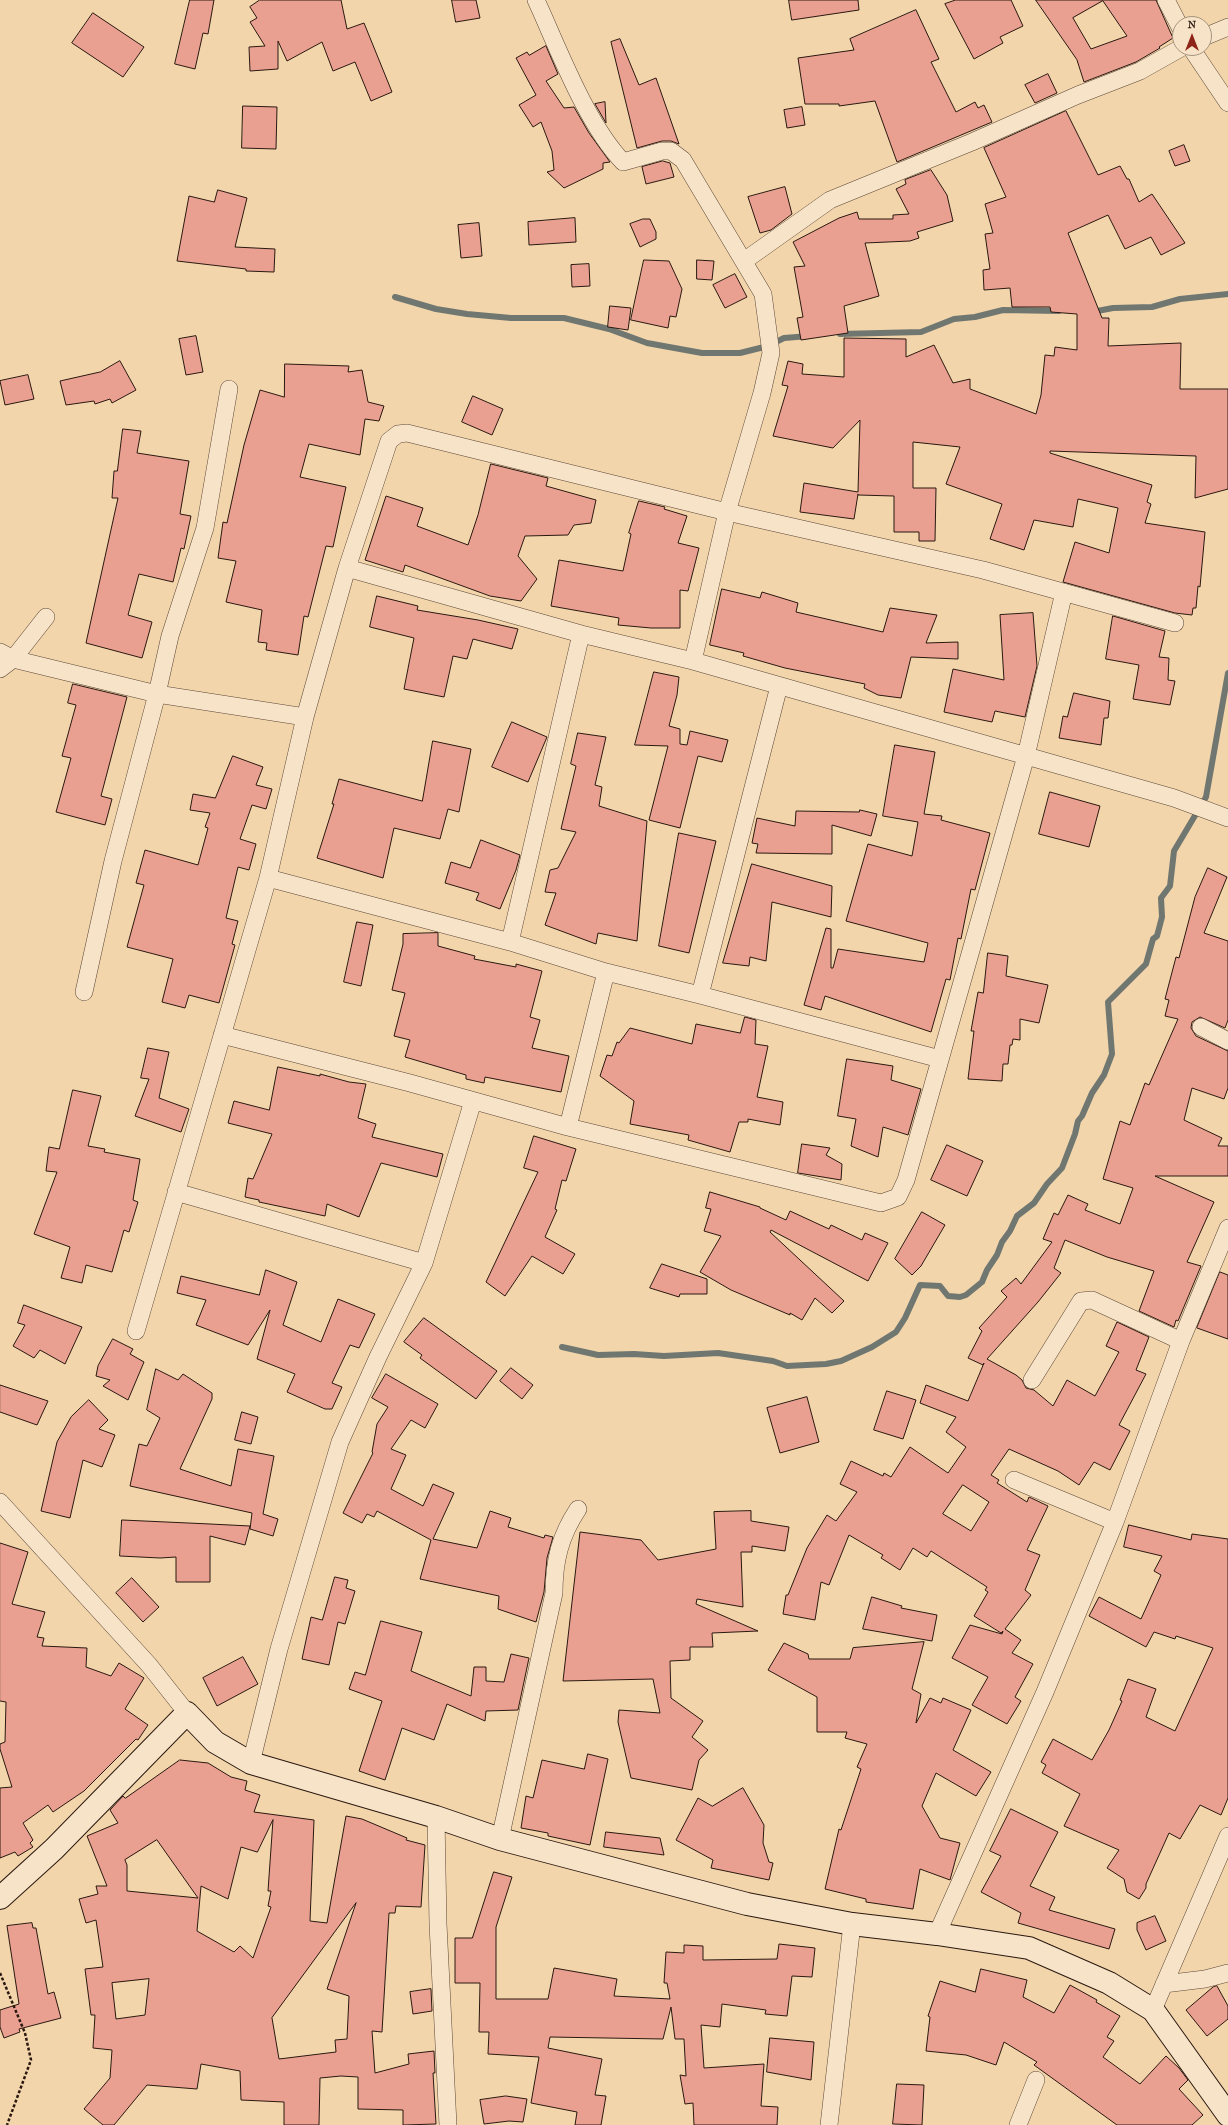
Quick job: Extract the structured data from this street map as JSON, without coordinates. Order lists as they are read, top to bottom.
{
  "north": "top"
}
